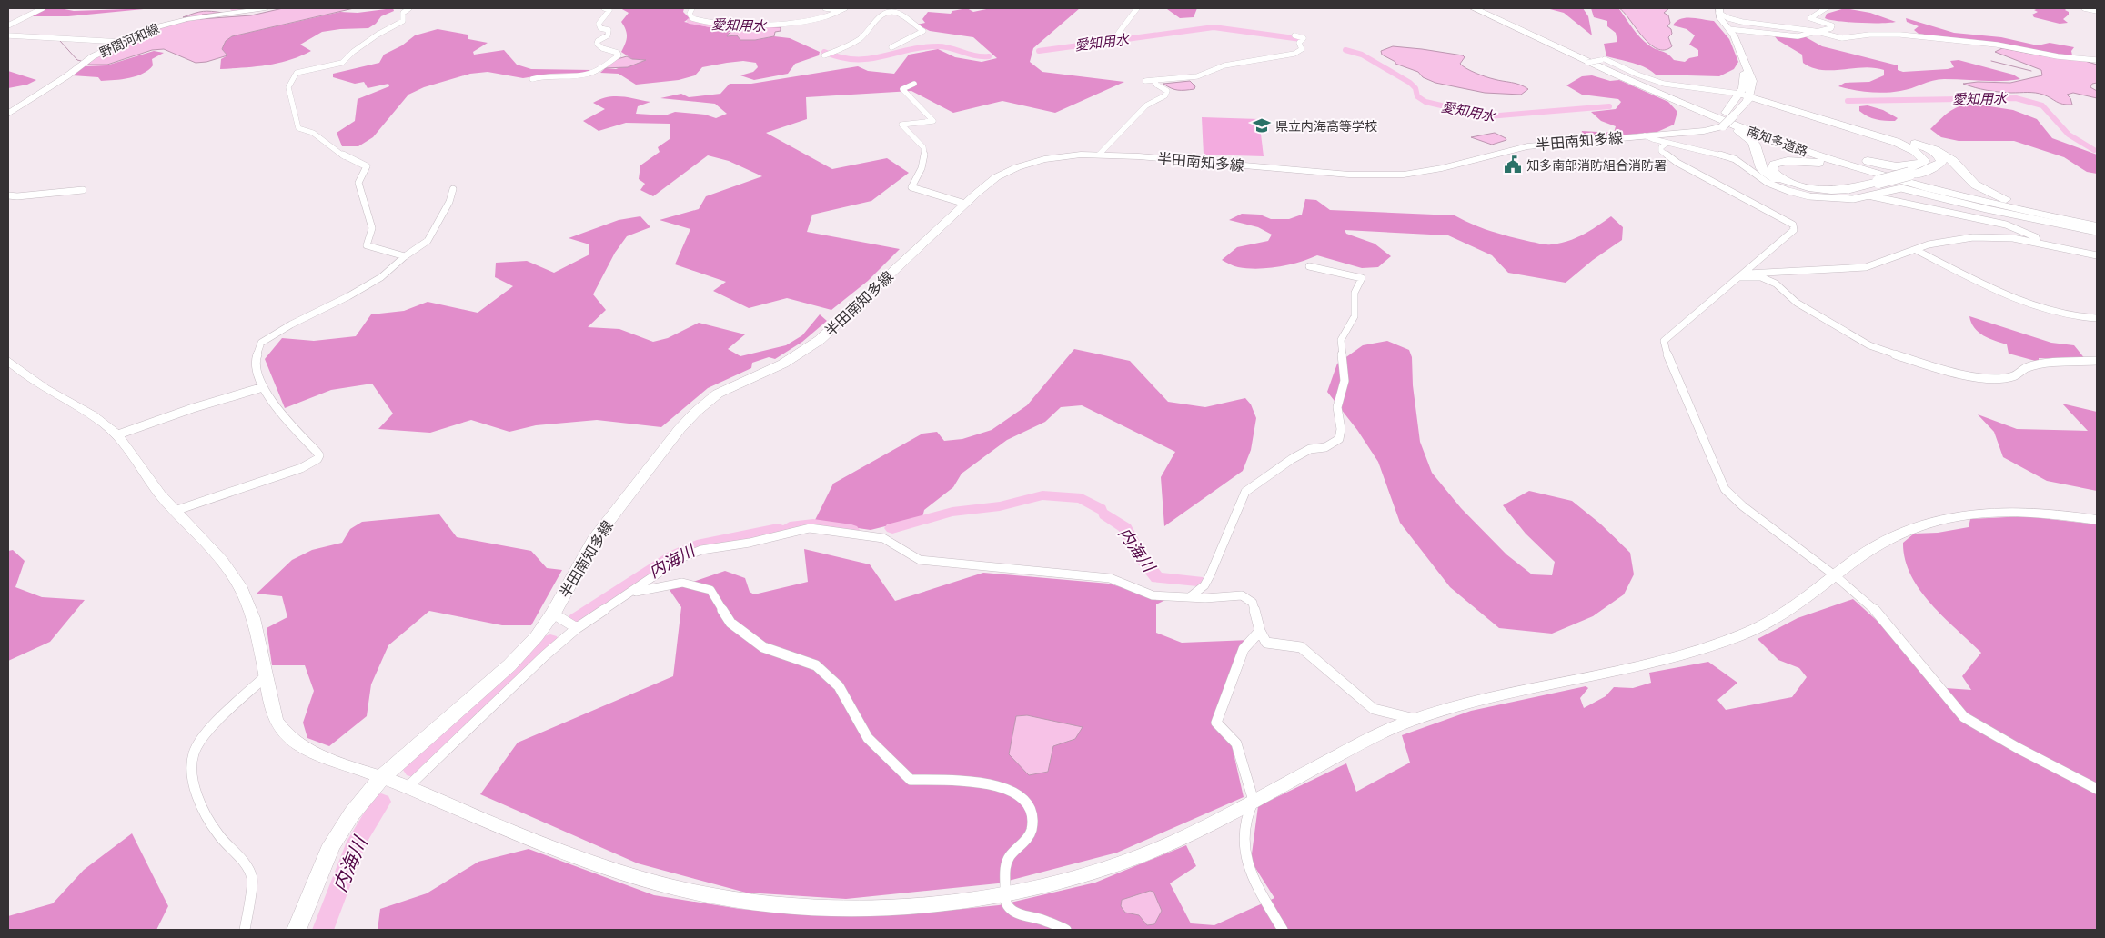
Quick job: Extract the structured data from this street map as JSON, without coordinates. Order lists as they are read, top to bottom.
{
  "streets": {
    "highway": ["南知多道路"],
    "main road": ["半田南知多線"],
    "street": ["野間河和線"]
  },
  "water": ["愛知用水", "内海川"],
  "places": {
    "school or university": ["県立内海高等学校"],
    "public building": ["知多南部消防組合消防署"]
  }
}
